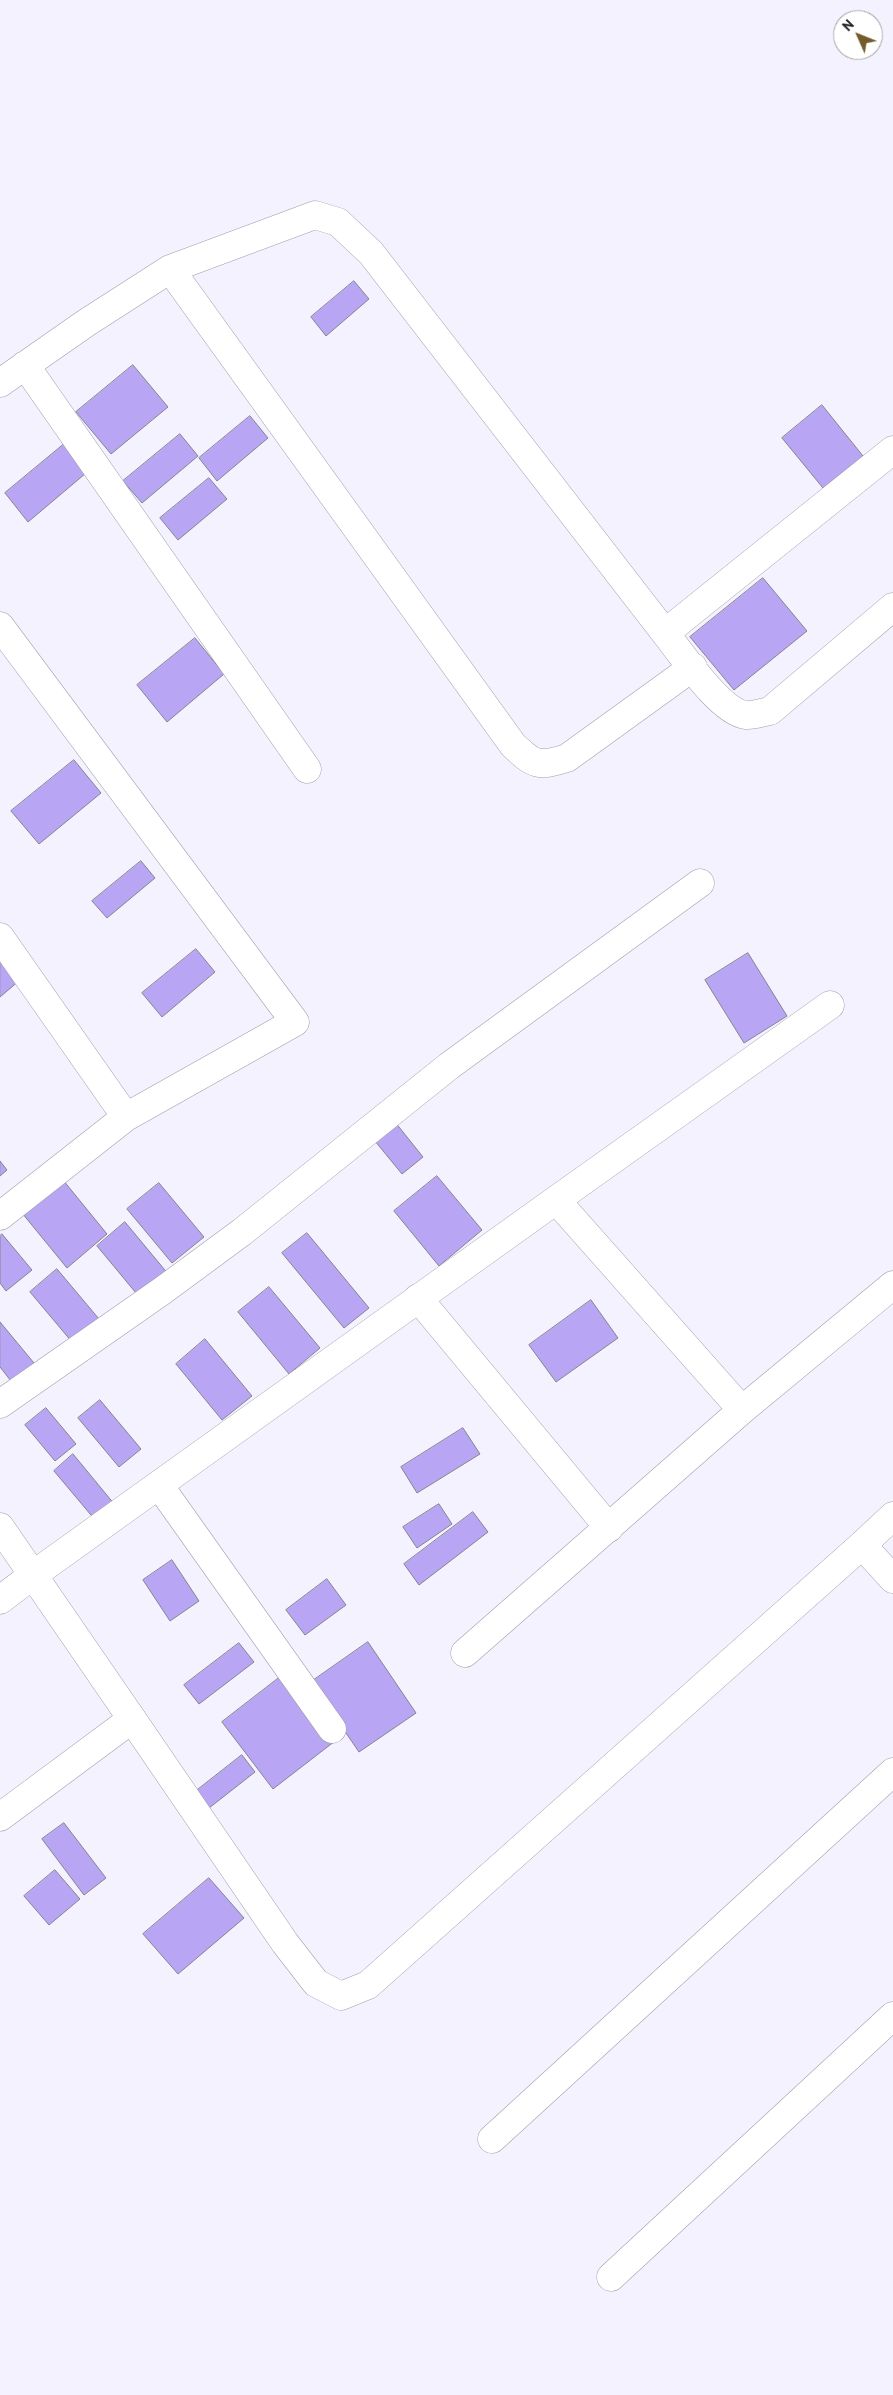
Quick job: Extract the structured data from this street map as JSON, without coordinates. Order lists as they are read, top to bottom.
{
  "north": "top left"
}
